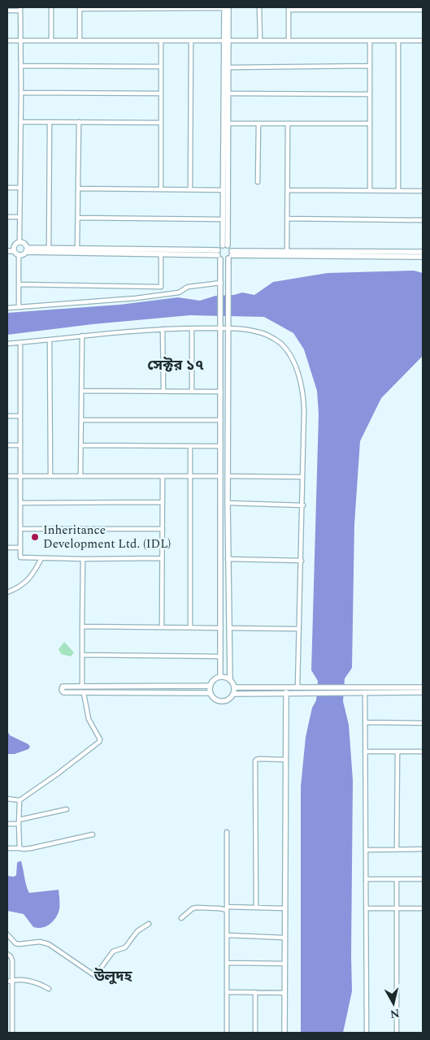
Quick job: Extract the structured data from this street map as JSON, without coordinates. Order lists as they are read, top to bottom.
{
  "districts": ["সেক্টর ১৭", "উলুদহ"],
  "places": ["Inheritance Development Ltd. (IDL)"],
  "north": "bottom"
}
